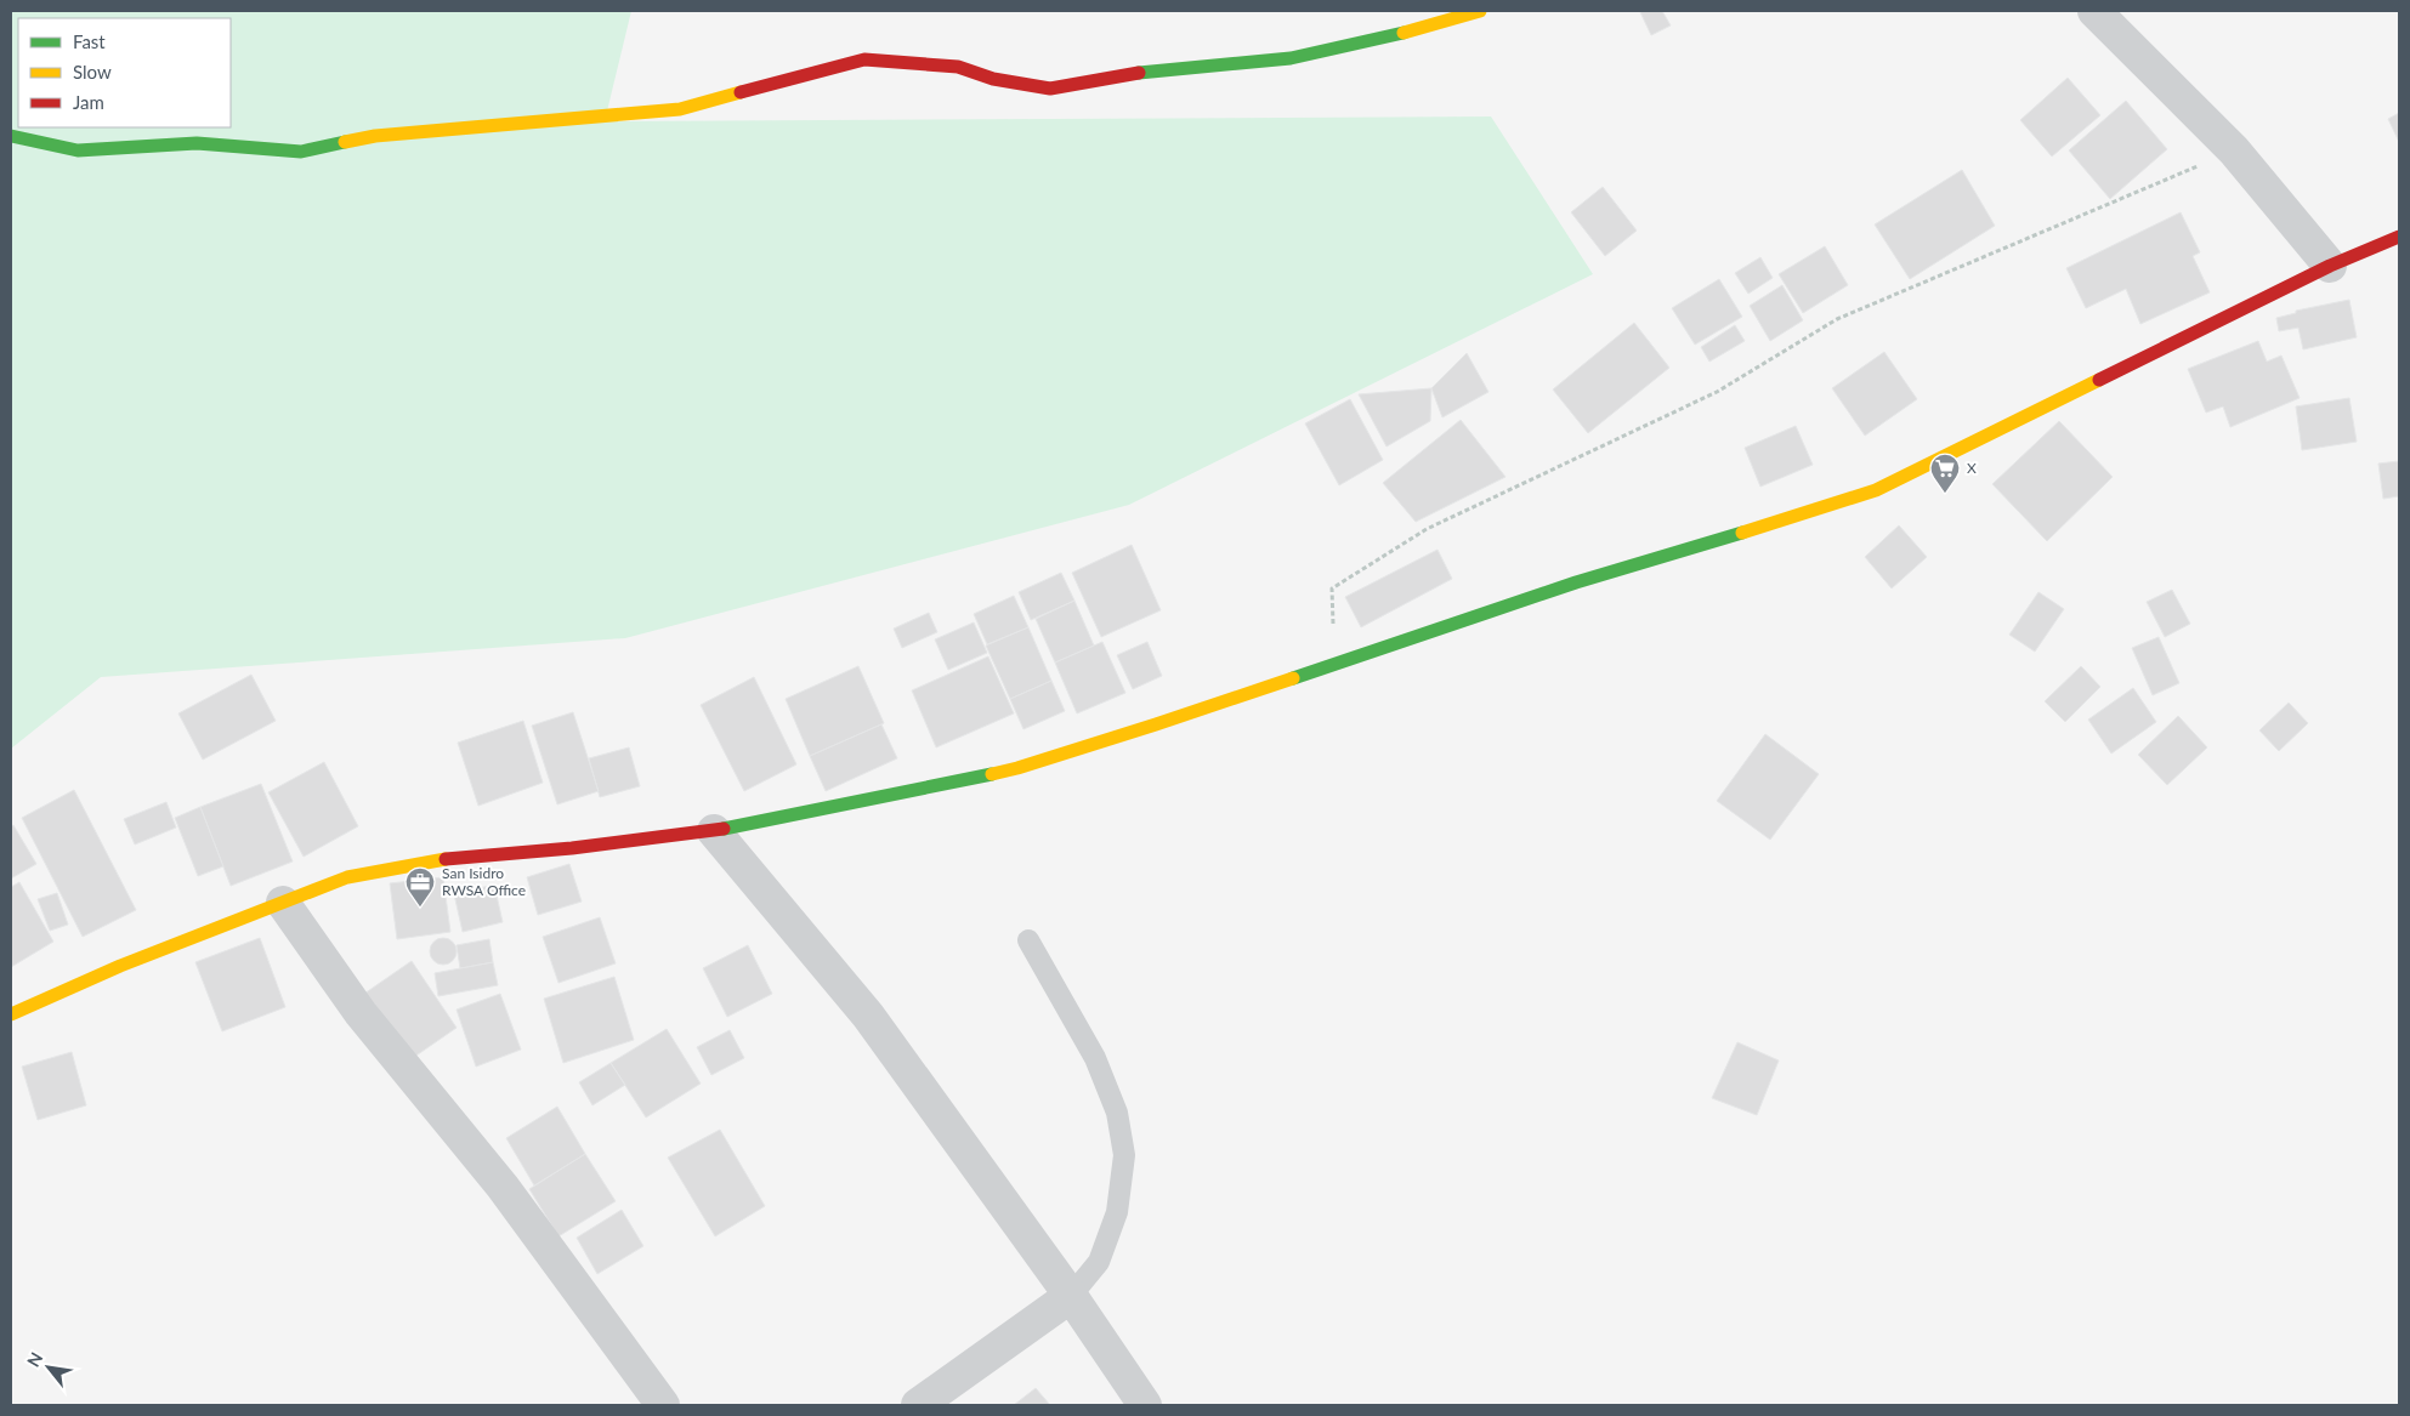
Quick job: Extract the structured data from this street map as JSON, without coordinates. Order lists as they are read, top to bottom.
{
  "places": {
    "supermarket": ["X"],
    "office": ["San Isidro RWSA Office"]
  },
  "legend": ["Fast", "Slow", "Jam"],
  "north": "top left"
}
